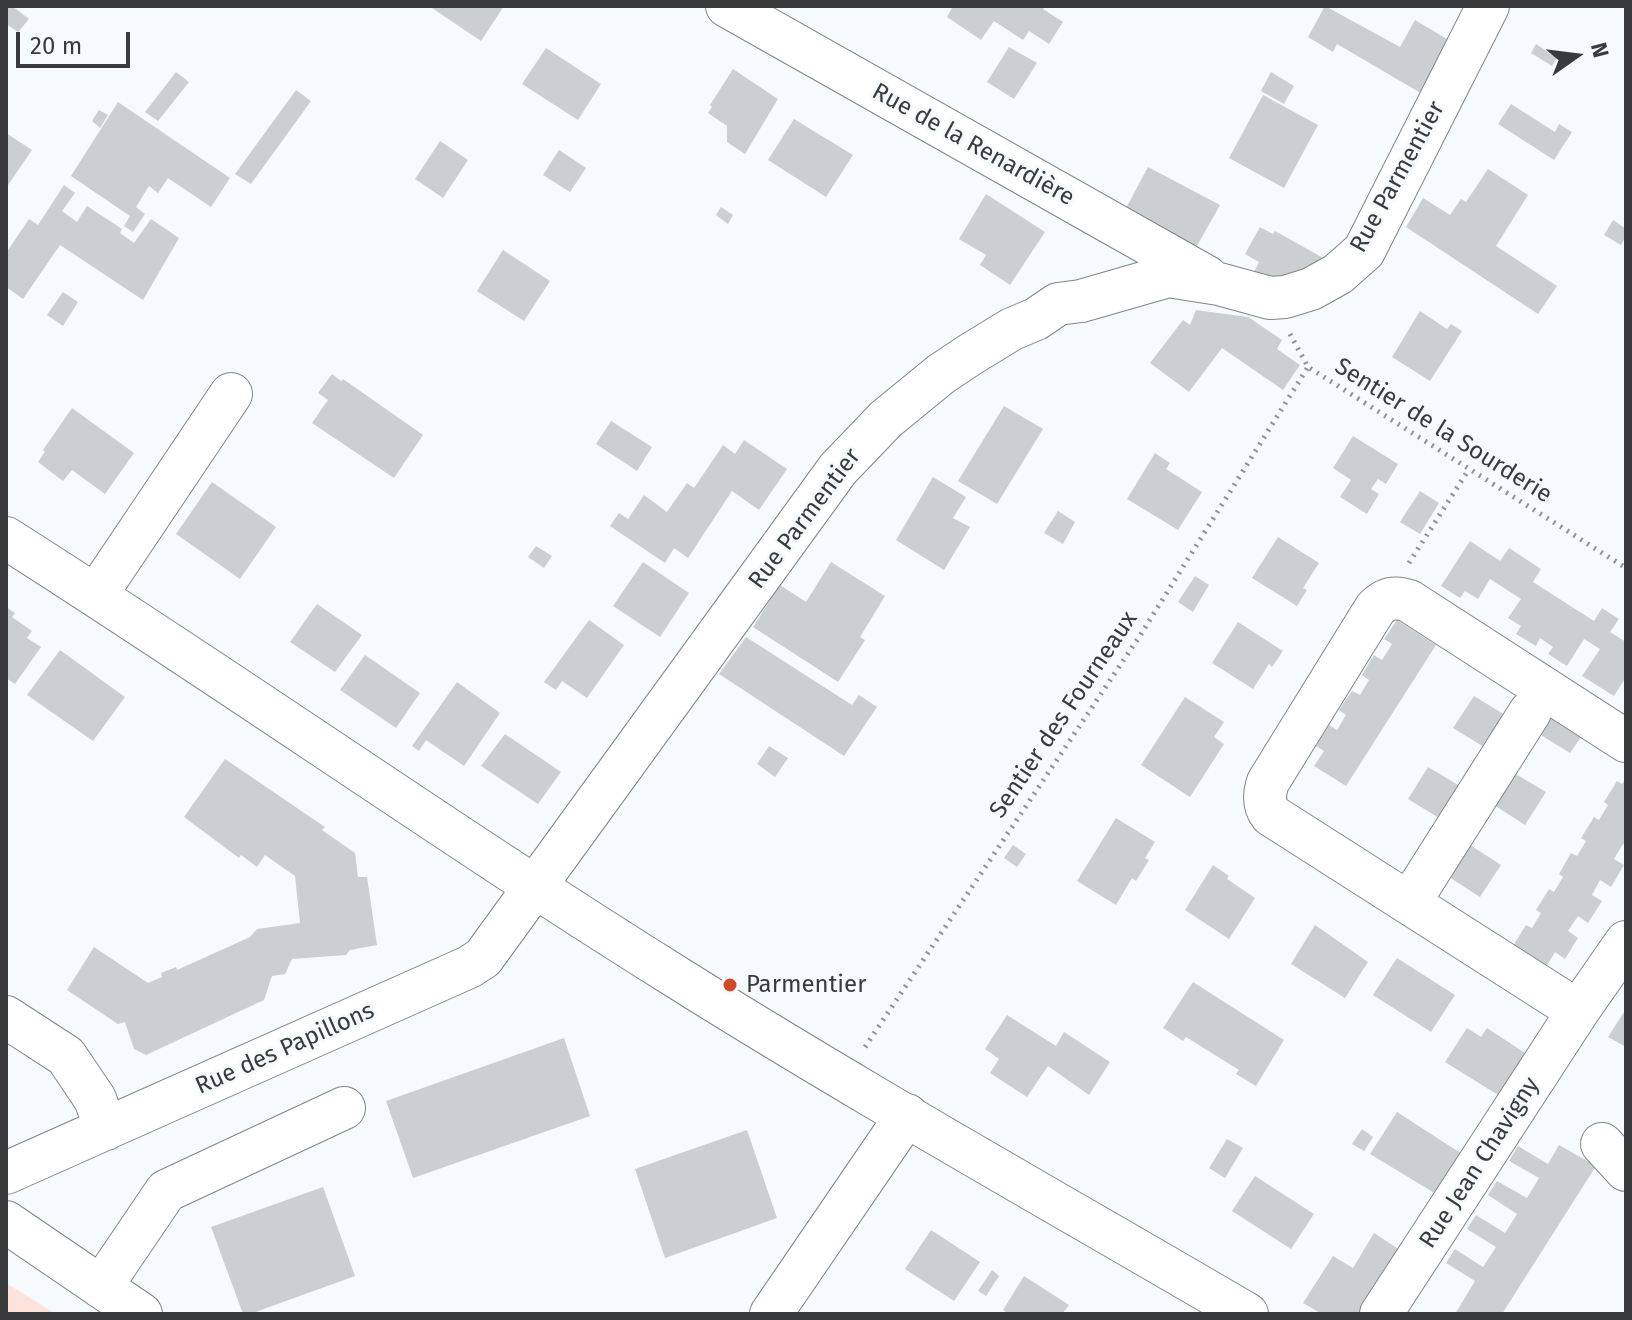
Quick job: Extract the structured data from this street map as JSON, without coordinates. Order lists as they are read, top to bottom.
{
  "streets": {
    "street": [
      "Rue de la Renardière",
      "Rue Parmentier",
      "Rue des Papillons",
      "Rue Jean Chavigny"
    ],
    "path": ["Sentier de la Sourderie", "Sentier des Fourneaux"]
  },
  "crossings": [
    ["Rue de la Renardière", "Rue Parmentier"],
    ["Rue Parmentier", "Sentier de la Sourderie"],
    ["Rue Parmentier", "Rue des Papillons"],
    ["Sentier de la Sourderie", "Sentier des Fourneaux"]
  ],
  "places": ["Parmentier"],
  "scale_bar": "20 m",
  "north": "right"
}
